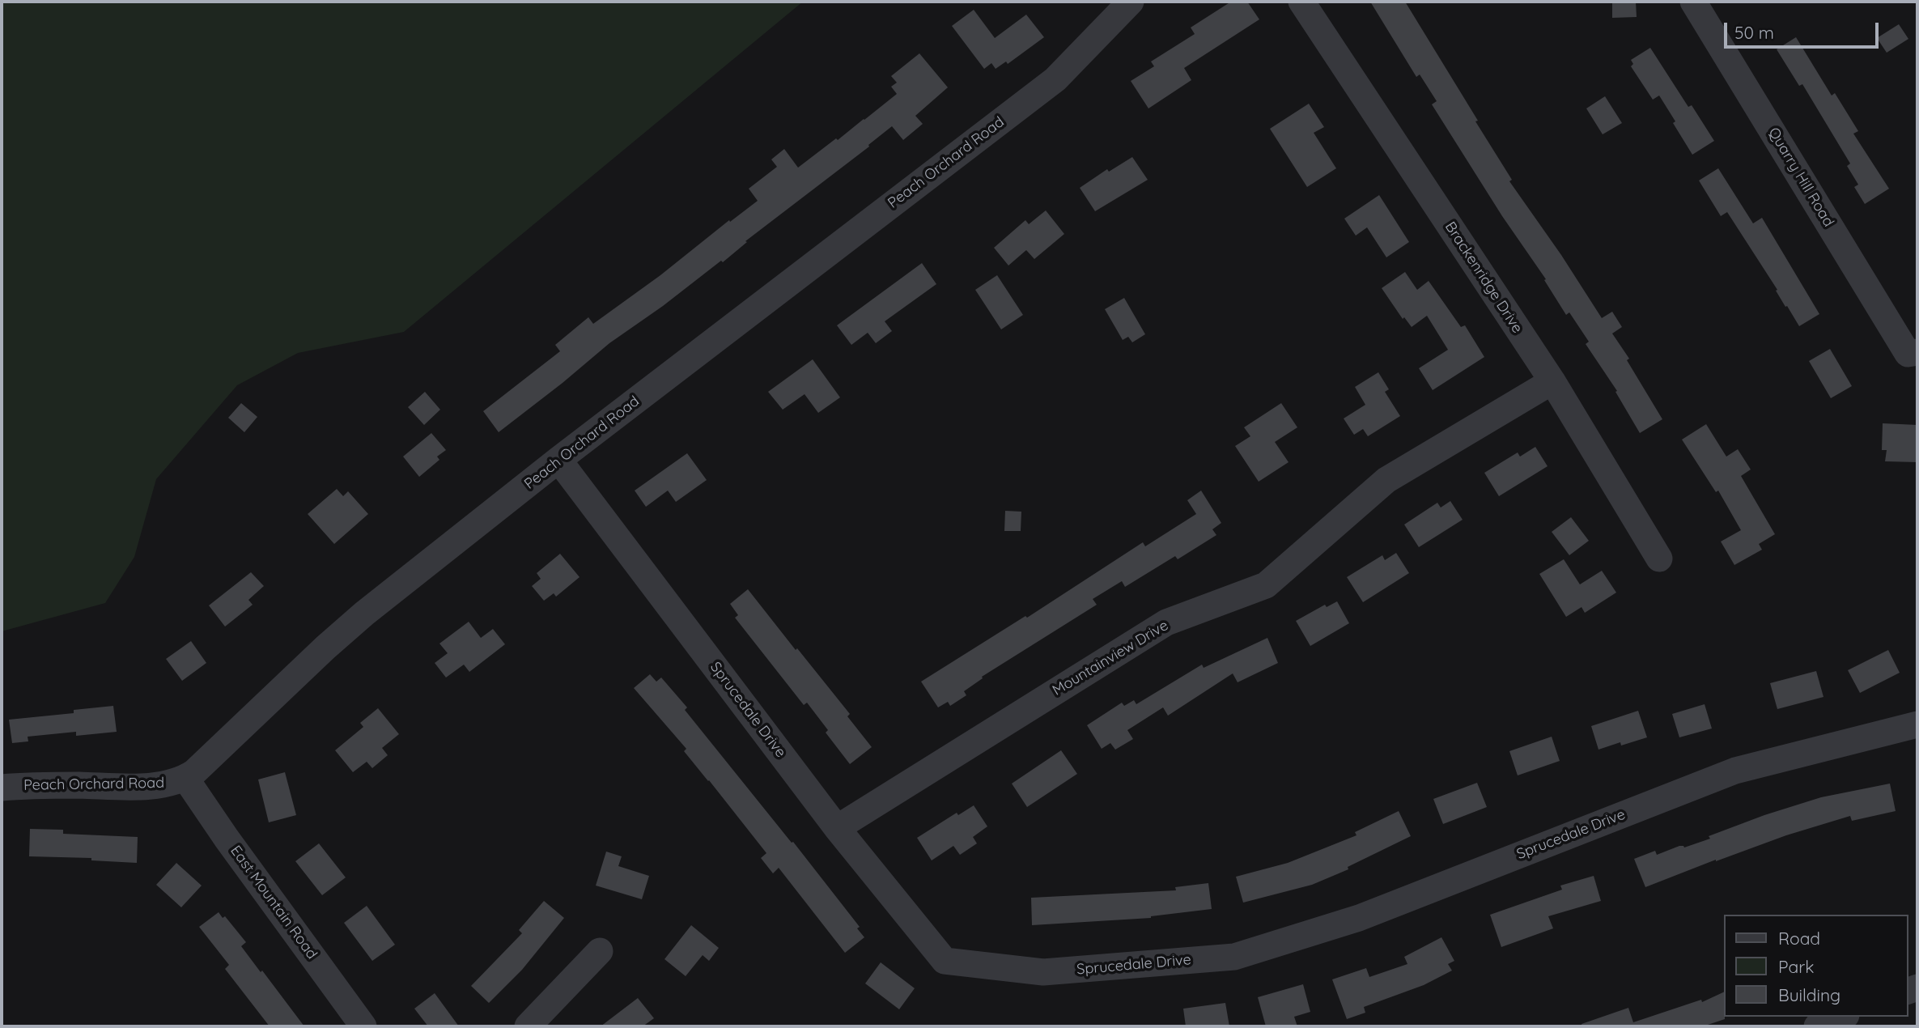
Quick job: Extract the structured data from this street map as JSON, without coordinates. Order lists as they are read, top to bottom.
{
  "streets": {
    "street": [
      "Peach Orchard Road",
      "Quarry Hill Road",
      "Brackenridge Drive",
      "Mountainview Drive",
      "Sprucedale Drive",
      "East Mountain Road"
    ]
  },
  "crossings": [
    ["Peach Orchard Road", "Sprucedale Drive"],
    ["Peach Orchard Road", "East Mountain Road"],
    ["Brackenridge Drive", "Mountainview Drive"],
    ["Mountainview Drive", "Sprucedale Drive"]
  ],
  "legend": ["Road", "Park", "Building"],
  "scale_bar": "50 m"
}
